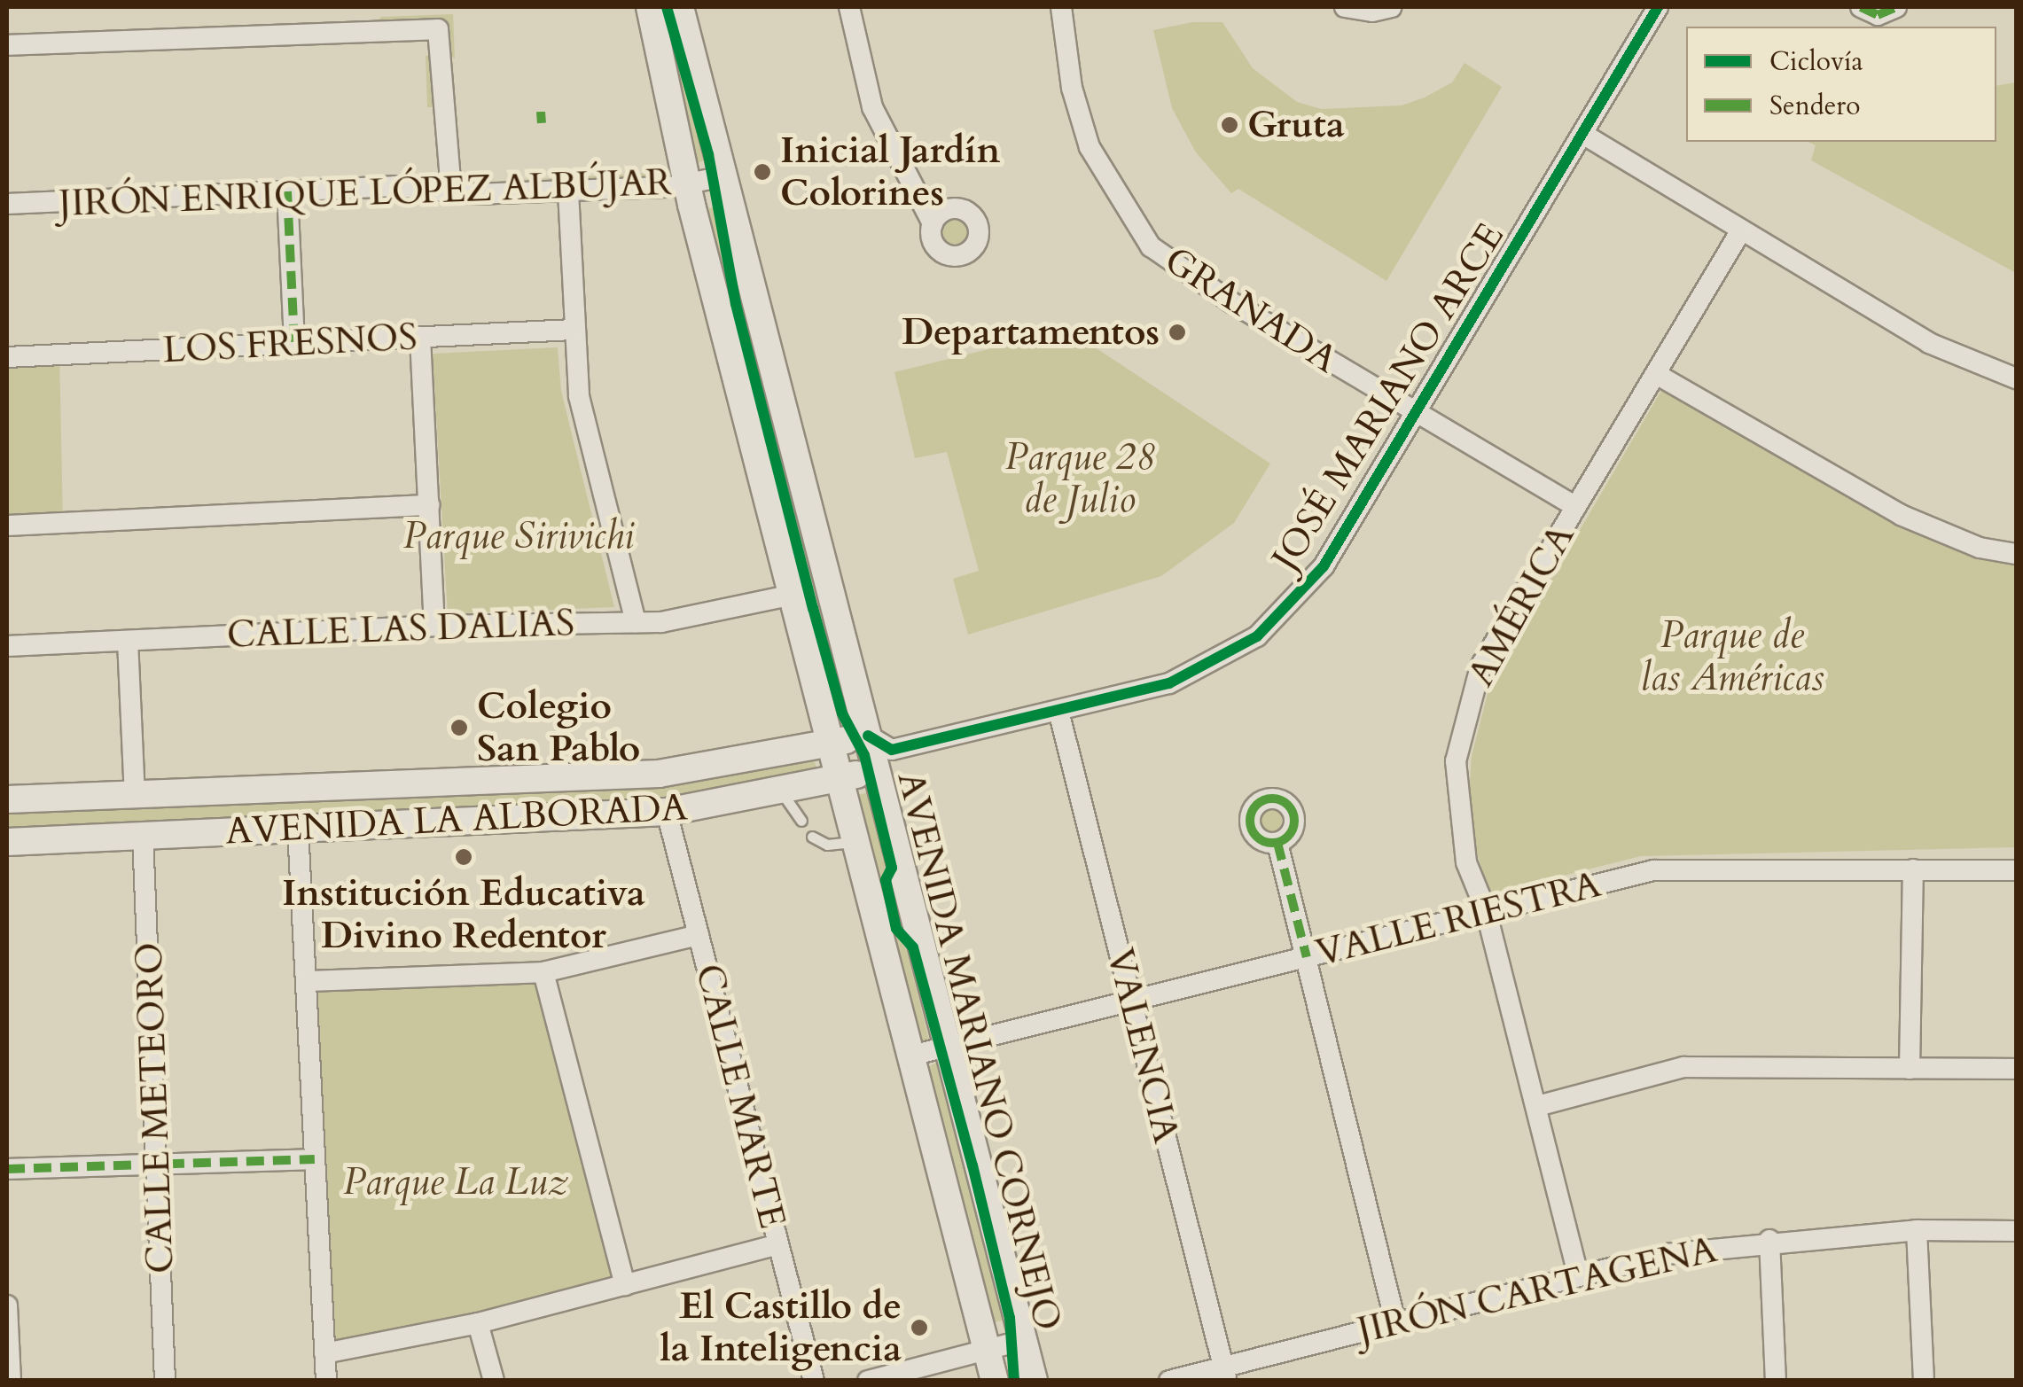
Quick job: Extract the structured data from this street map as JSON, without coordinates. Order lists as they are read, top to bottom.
{
  "streets": {
    "main road": ["AVENIDA LA ALBORADA", "AVENIDA MARIANO CORNEJO"],
    "street": [
      "JIRÓN ENRIQUE LÓPEZ ALBÚJAR",
      "GRANADA",
      "LOS FRESNOS",
      "JOSÉ MARIANO ARCE",
      "AMÉRICA",
      "CALLE LAS DALIAS",
      "VALLE RIESTRA",
      "VALENCIA",
      "CALLE MARTE",
      "CALLE METEORO",
      "JIRÓN CARTAGENA"
    ]
  },
  "crossings": [
    ["JIRÓN ENRIQUE LÓPEZ ALBÚJAR", "AVENIDA MARIANO CORNEJO"],
    ["GRANADA", "JOSÉ MARIANO ARCE"],
    ["GRANADA", "AMÉRICA"],
    ["JOSÉ MARIANO ARCE", "AVENIDA LA ALBORADA"],
    ["JOSÉ MARIANO ARCE", "VALENCIA"],
    ["JOSÉ MARIANO ARCE", "AVENIDA MARIANO CORNEJO"],
    ["AMÉRICA", "VALLE RIESTRA"],
    ["AMÉRICA", "JIRÓN CARTAGENA"],
    ["CALLE LAS DALIAS", "AVENIDA MARIANO CORNEJO"],
    ["AVENIDA LA ALBORADA", "AVENIDA MARIANO CORNEJO"],
    ["AVENIDA LA ALBORADA", "CALLE MARTE"],
    ["AVENIDA LA ALBORADA", "CALLE METEORO"],
    ["VALLE RIESTRA", "VALENCIA"],
    ["VALLE RIESTRA", "AVENIDA MARIANO CORNEJO"],
    ["VALENCIA", "JIRÓN CARTAGENA"]
  ],
  "parks": [
    "Parque 28 de Julio",
    "Parque Sirivichi",
    "Parque de las Américas",
    "Parque La Luz"
  ],
  "places": [
    "Gruta",
    "Inicial Jardín Colorines",
    "Departamentos",
    "Colegio San Pablo",
    "Institución Educativa Divino Redentor",
    "El Castillo de la Inteligencia"
  ],
  "legend": ["Ciclovía", "Sendero"]
}
